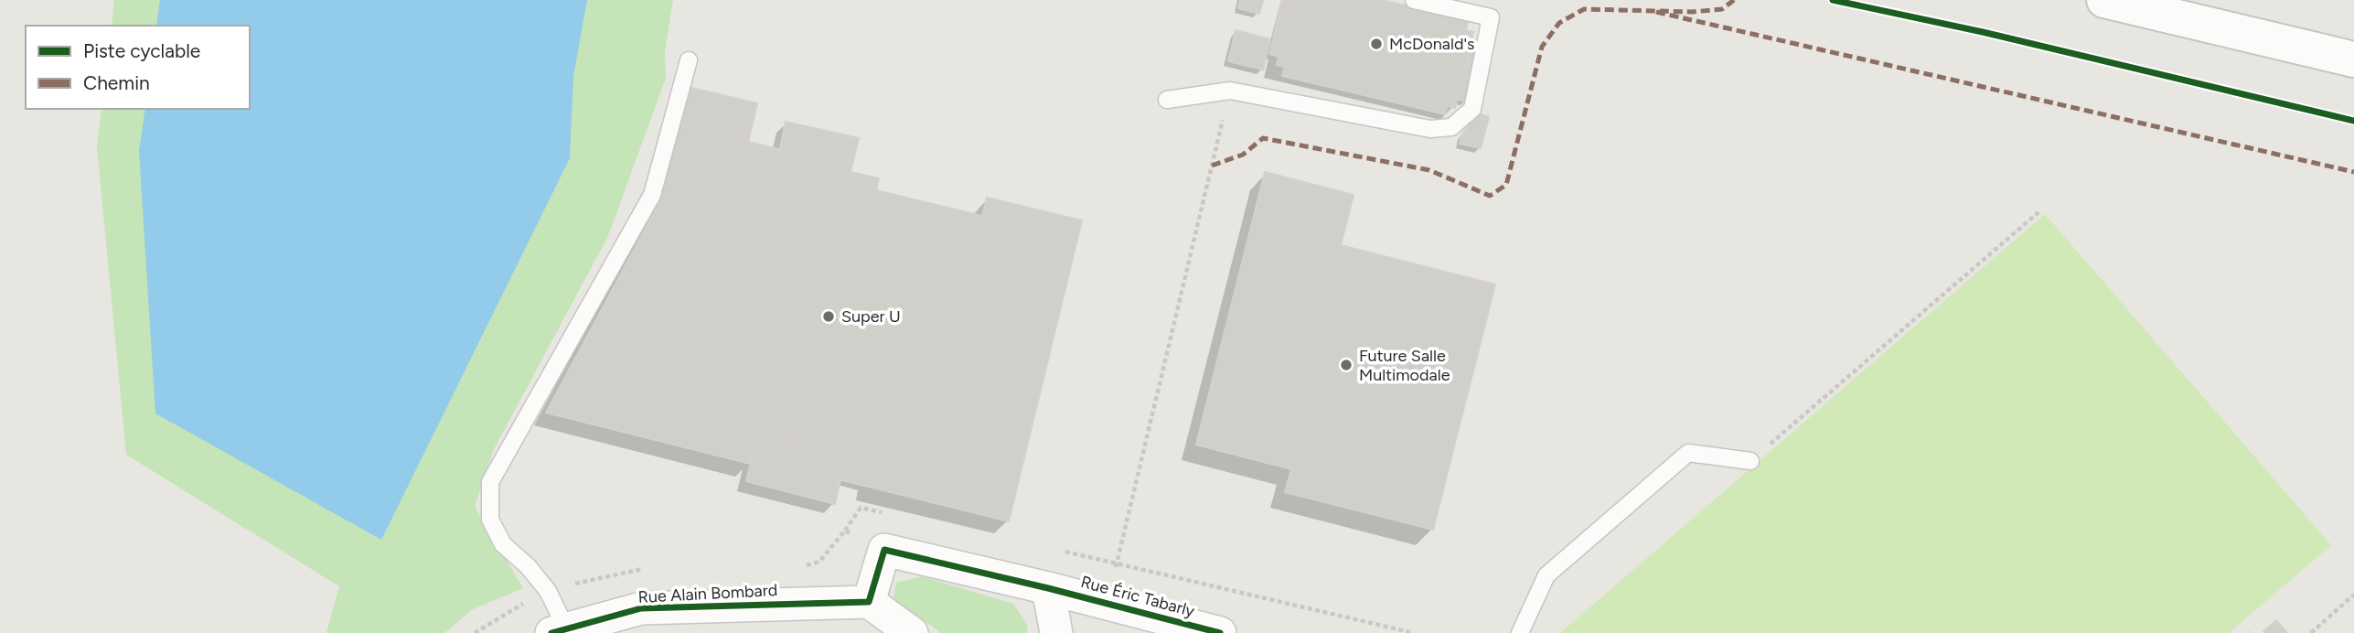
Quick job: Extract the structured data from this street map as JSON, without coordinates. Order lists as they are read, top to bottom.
{
  "streets": {
    "street": ["Rue Alain Bombard", "Rue Éric Tabarly"]
  },
  "places": ["McDonald's", "Super U", "Future Salle Multimodale"],
  "legend": ["Piste cyclable", "Chemin"]
}
